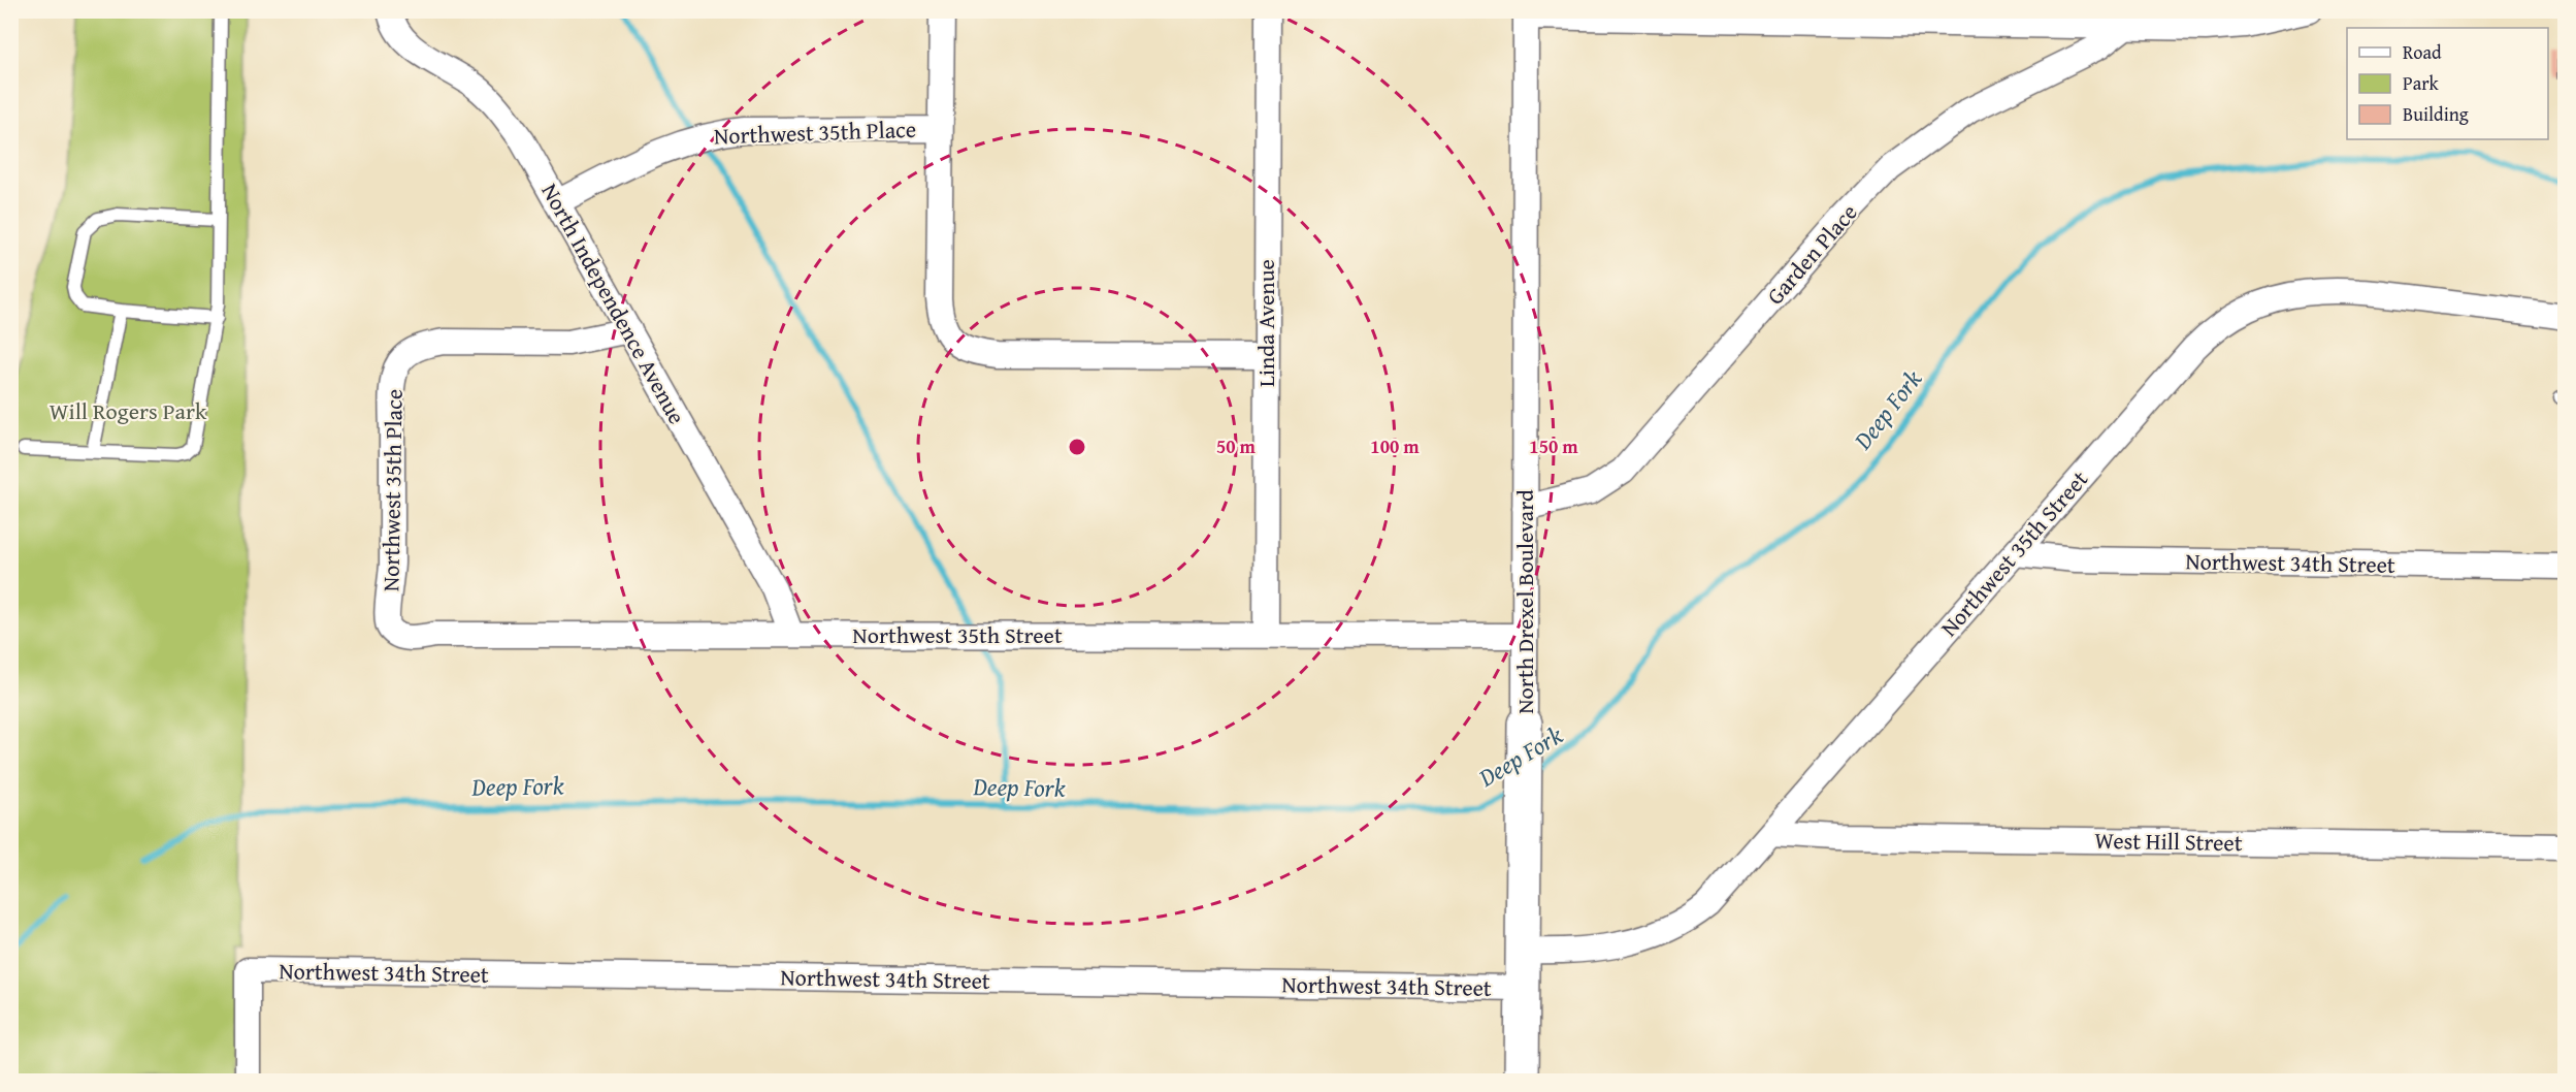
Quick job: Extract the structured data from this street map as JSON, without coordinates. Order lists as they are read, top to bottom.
{
  "streets": {
    "street": [
      "Northwest 35th Place",
      "Garden Place",
      "North Independence Avenue",
      "Linda Avenue",
      "Northwest 35th Street",
      "Northwest 34th Street",
      "North Drexel Boulevard",
      "West Hill Street"
    ]
  },
  "crossings": [
    ["Northwest 35th Place", "North Independence Avenue"],
    ["Northwest 35th Place", "Northwest 35th Street"],
    ["Garden Place", "North Drexel Boulevard"],
    ["North Independence Avenue", "Northwest 35th Street"],
    ["Linda Avenue", "Northwest 35th Street"],
    ["Northwest 35th Street", "Northwest 34th Street"],
    ["Northwest 35th Street", "North Drexel Boulevard"],
    ["Northwest 35th Street", "West Hill Street"],
    ["Northwest 34th Street", "North Drexel Boulevard"]
  ],
  "water": ["Deep Fork"],
  "parks": ["Will Rogers Park"],
  "legend": ["Road", "Park", "Building"],
  "rings": ["50 m", "100 m", "150 m"]
}
